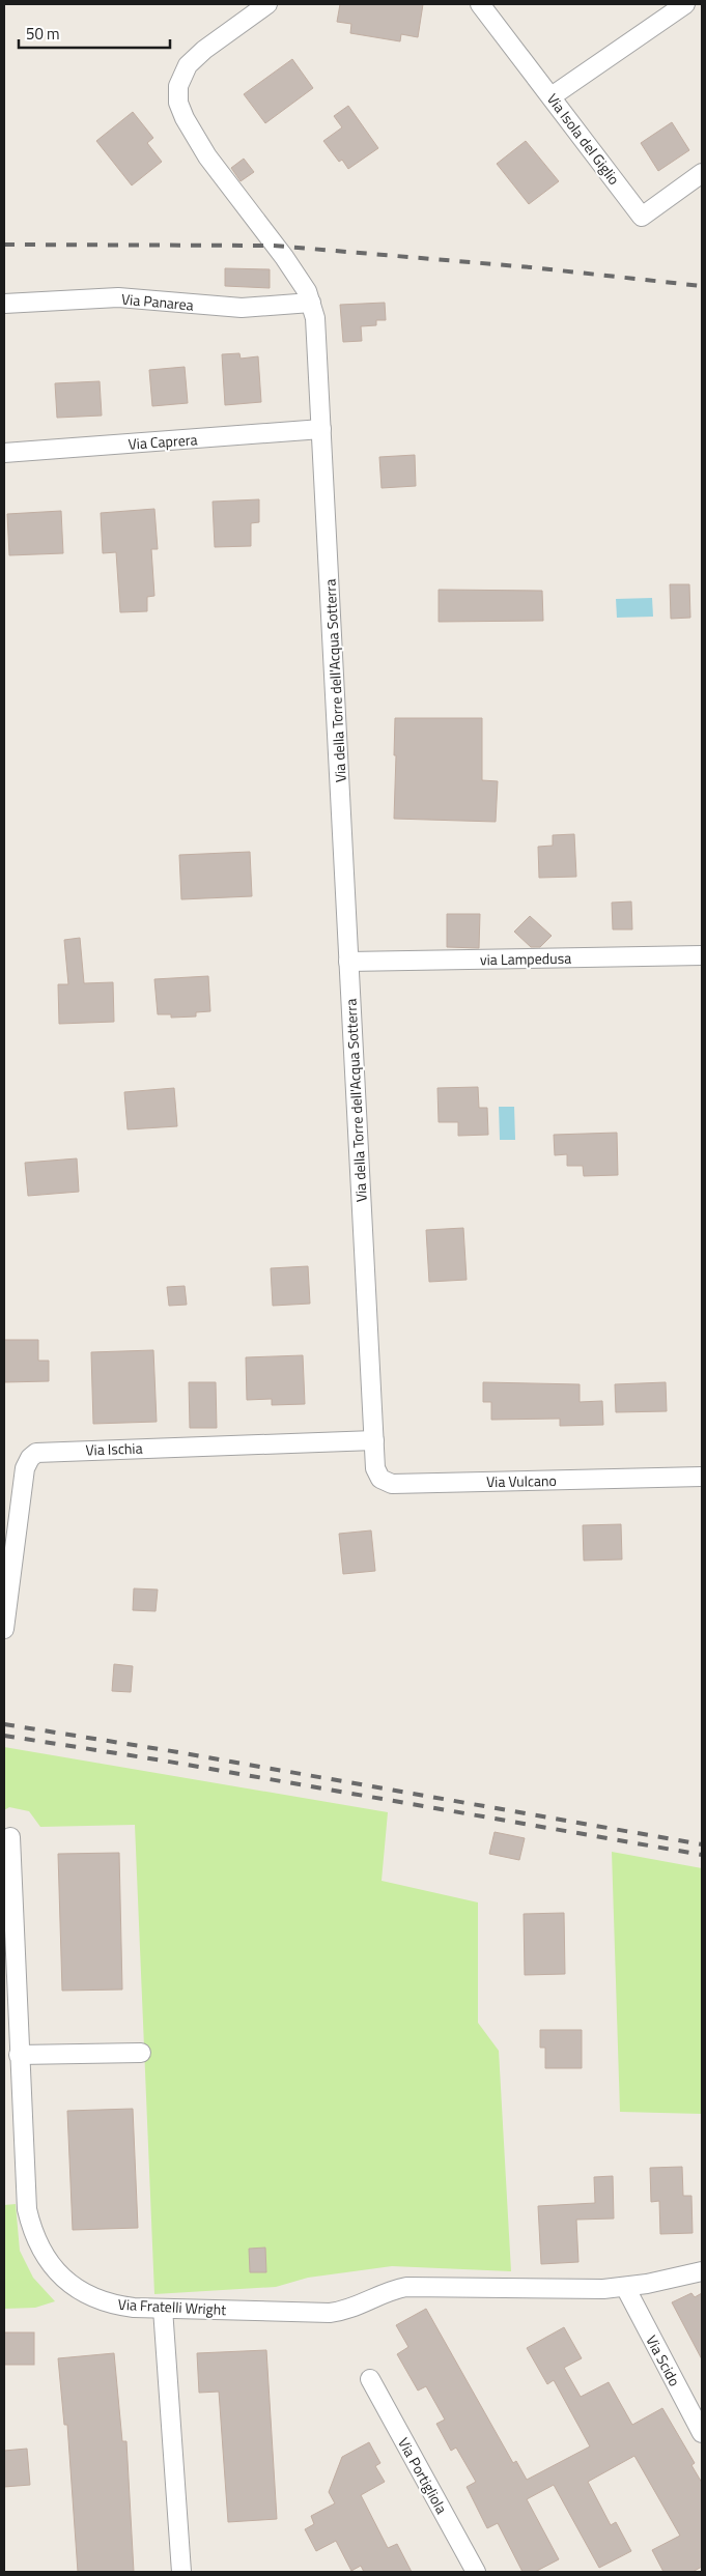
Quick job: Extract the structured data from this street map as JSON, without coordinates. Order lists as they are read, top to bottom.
{
  "streets": {
    "street": [
      "Via Isola del Giglio",
      "Via Panarea",
      "Via Caprera",
      "Via della Torre dell'Acqua Sotterra",
      "via Lampedusa",
      "Via Ischia",
      "Via Vulcano",
      "Via Fratelli Wright",
      "Via Scido",
      "Via Portigliola"
    ]
  },
  "crossings": [
    ["Via Panarea", "Via della Torre dell'Acqua Sotterra"],
    ["Via Caprera", "Via della Torre dell'Acqua Sotterra"],
    ["Via della Torre dell'Acqua Sotterra", "via Lampedusa"],
    ["Via della Torre dell'Acqua Sotterra", "Via Ischia"],
    ["Via della Torre dell'Acqua Sotterra", "Via Vulcano"],
    ["Via Ischia", "Via Vulcano"],
    ["Via Fratelli Wright", "Via Scido"]
  ],
  "scale_bar": "50 m"
}
